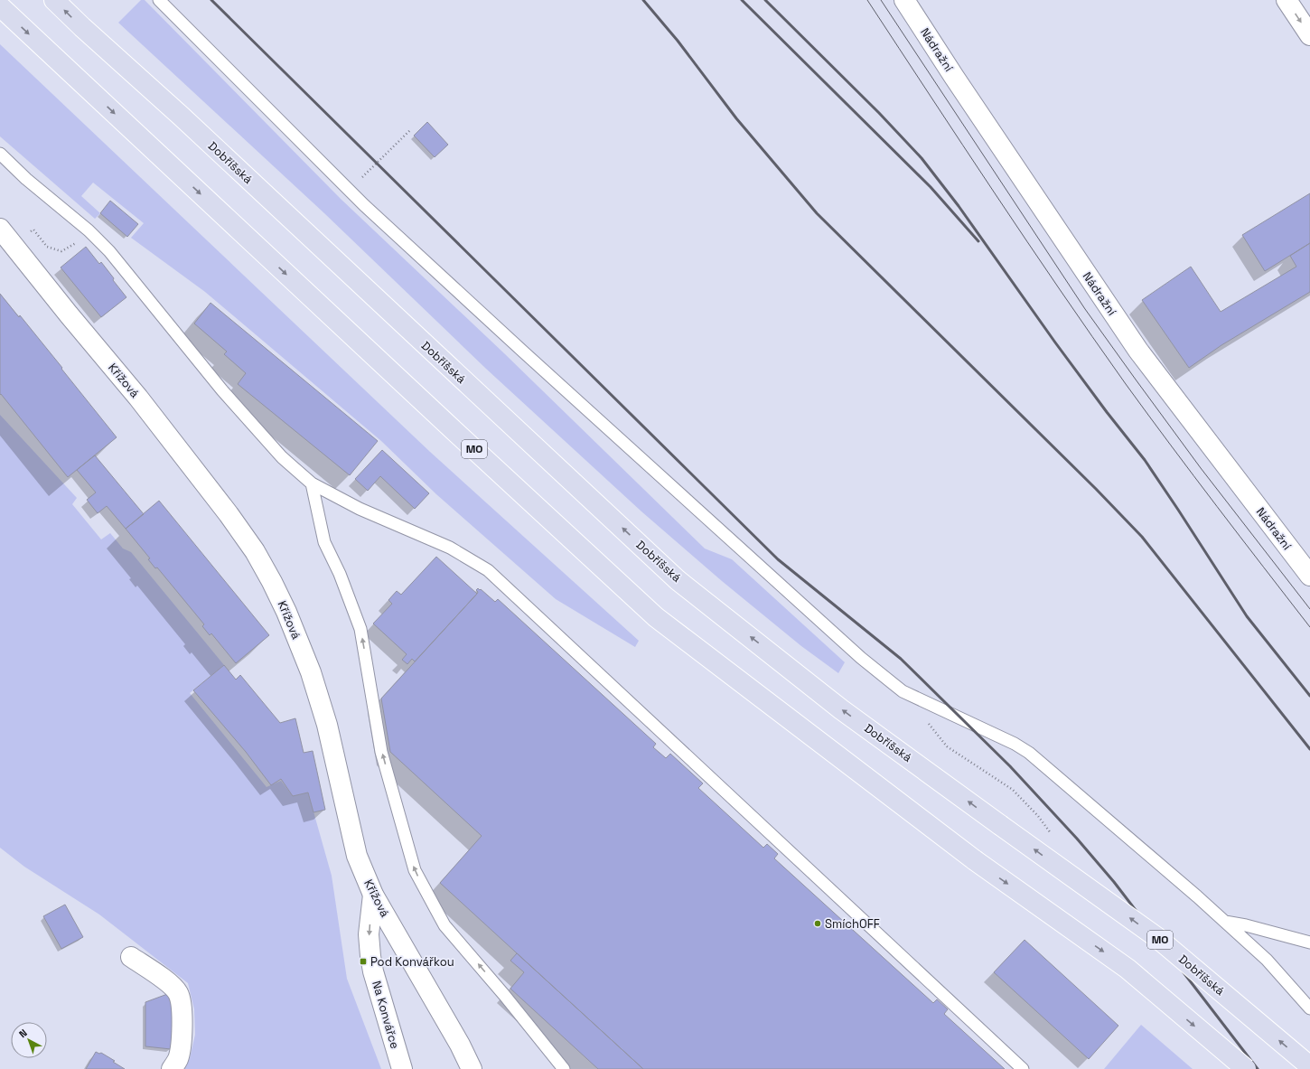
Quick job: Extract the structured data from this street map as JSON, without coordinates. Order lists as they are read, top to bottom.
{
  "streets": {
    "highway": ["Dobříšská", "MO"],
    "street": ["Nádražní", "Křížová", "Na Konvářce"]
  },
  "crossings": [
    ["Křížová", "Na Konvářce"]
  ],
  "one_way": ["Na Konvářce"],
  "places": {
    "other": ["SmíchOFF"],
    "transit": ["Pod Konvářkou"]
  },
  "north": "top left"
}
